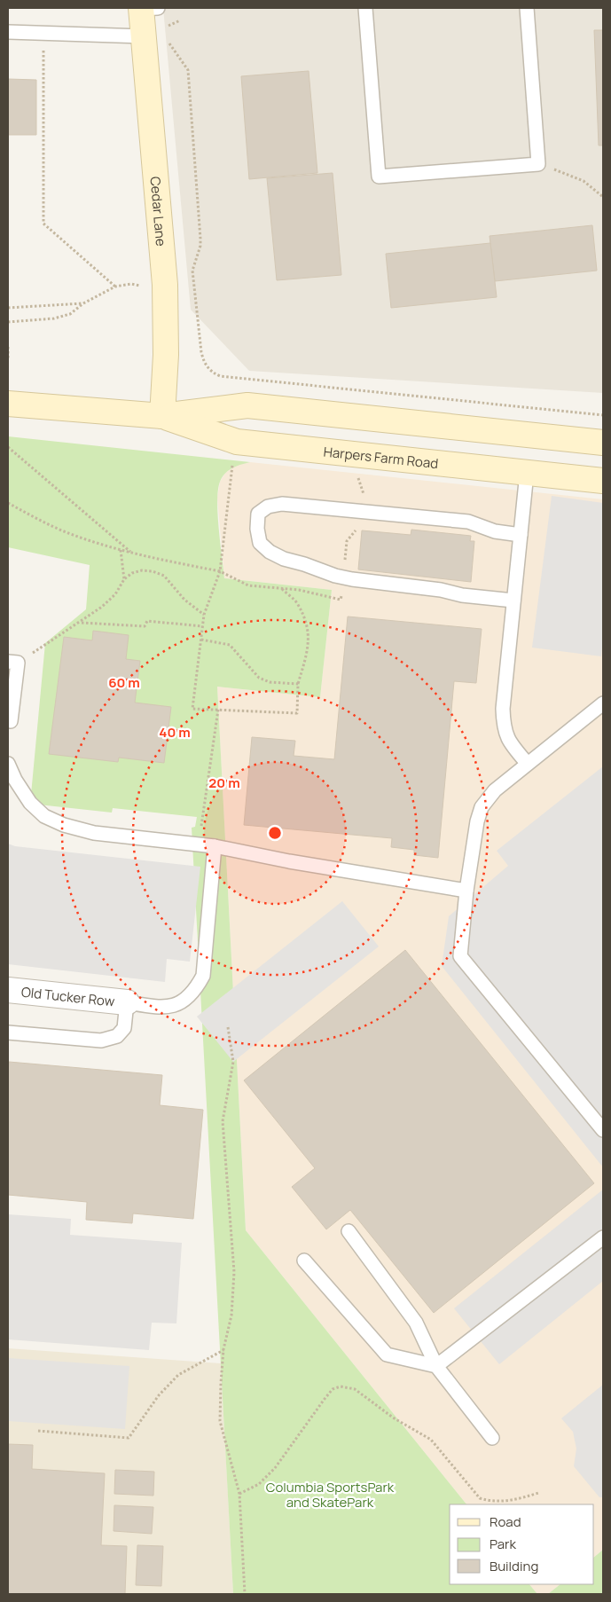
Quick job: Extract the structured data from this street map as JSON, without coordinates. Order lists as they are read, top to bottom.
{
  "streets": {
    "main road": ["Cedar Lane", "Harpers Farm Road"],
    "street": ["Old Tucker Row"]
  },
  "crossings": [
    ["Cedar Lane", "Harpers Farm Road"]
  ],
  "parks": ["Columbia SportsPark and SkatePark"],
  "legend": ["Road", "Park", "Building"],
  "rings": ["60 m", "40 m", "20 m"]
}
